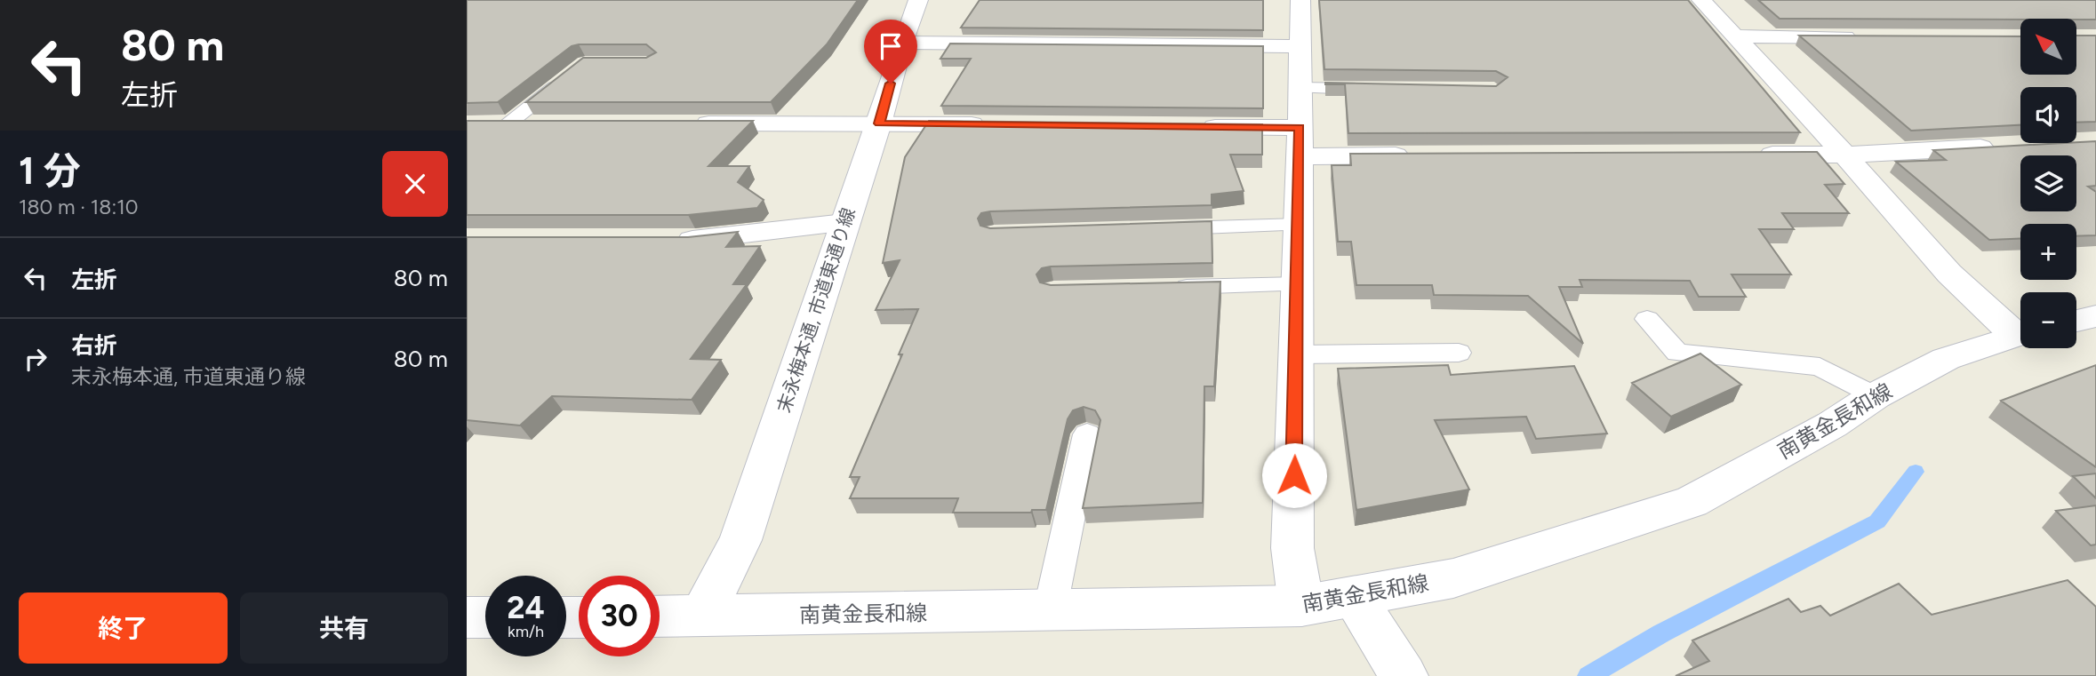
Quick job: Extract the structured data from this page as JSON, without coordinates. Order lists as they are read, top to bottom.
{
  "streets": {
    "street": ["末永梅本通, 市道東通り線", "南黄金長和線"]
  },
  "crossings": [
    ["末永梅本通, 市道東通り線", "南黄金長和線"]
  ],
  "north": "top left",
  "page": {
    "turn": ["80 m", "左折"],
    "map_buttons": ["+", "−"],
    "heading": ["1 分", "180 m · 18:10"],
    "list": [
      {
        "name": "左折",
        "value": "80 m"
      },
      {
        "name": "右折",
        "note": "末永梅本通, 市道東通り線",
        "value": "80 m"
      }
    ],
    "speed": "24 km/h",
    "limit": "30",
    "buttons": ["終了", "共有"]
  }
}
